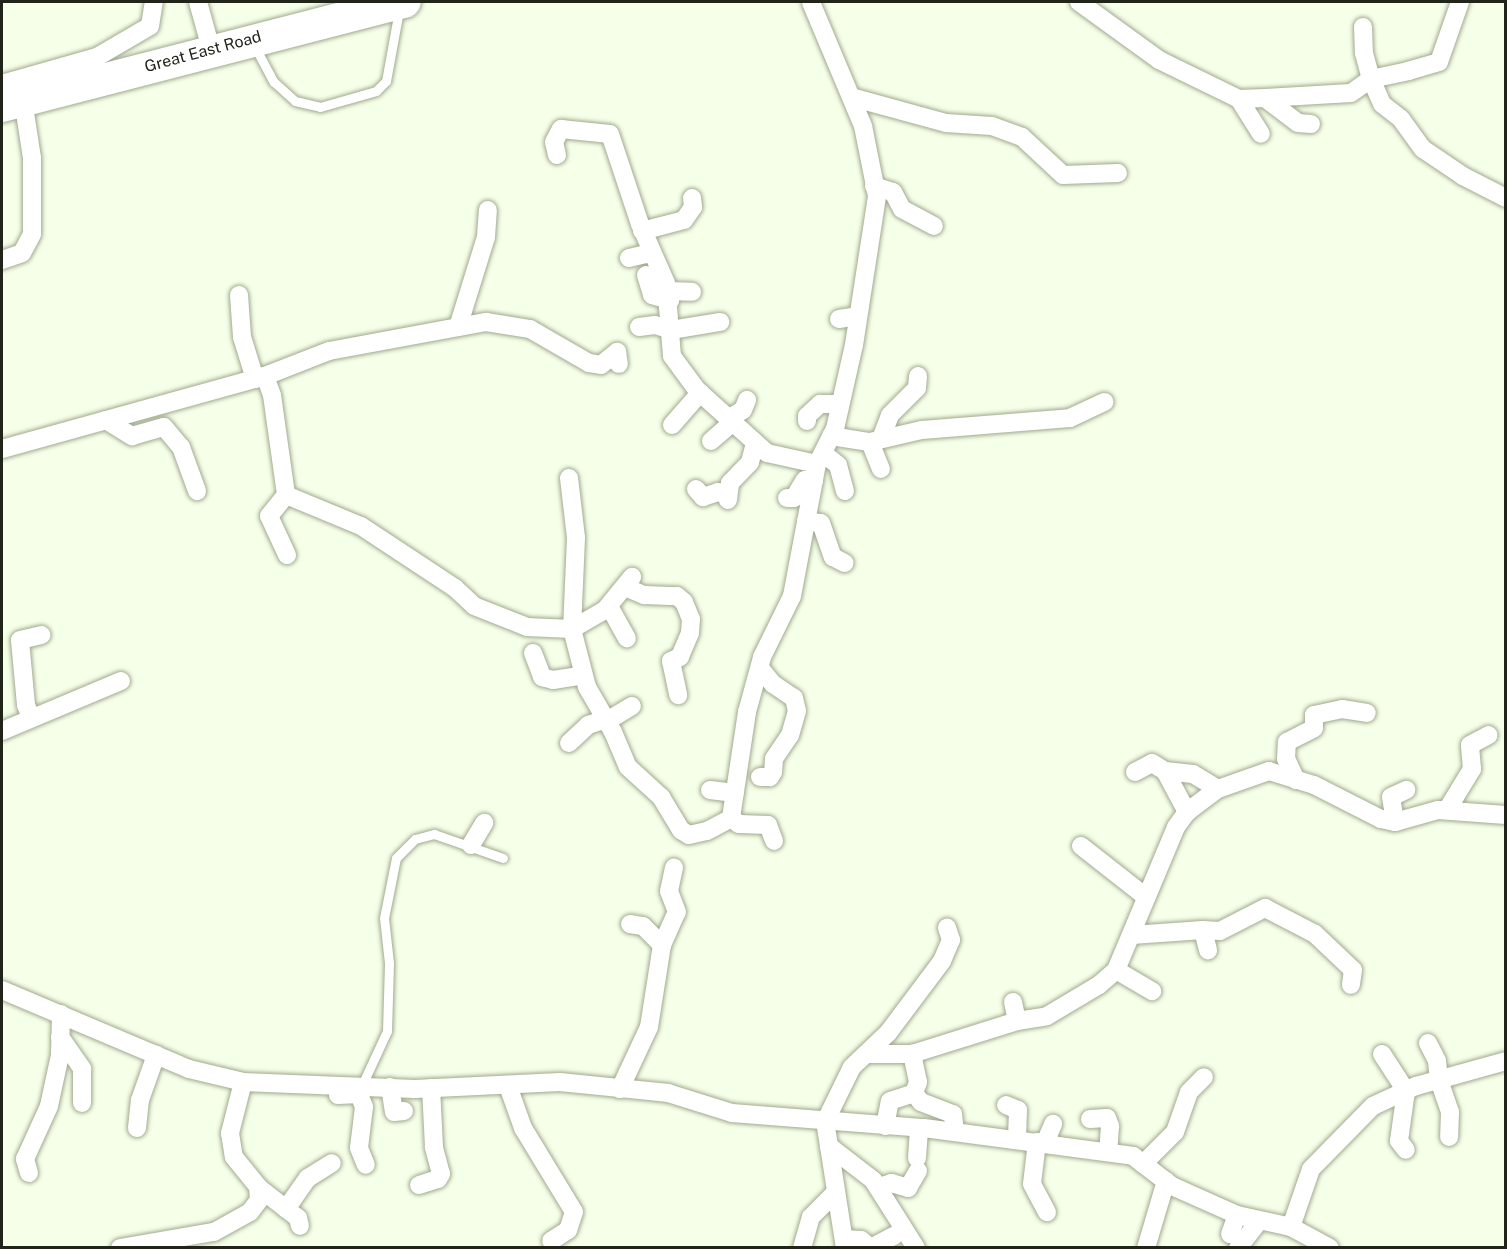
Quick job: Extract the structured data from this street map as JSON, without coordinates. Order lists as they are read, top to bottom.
{
  "streets": {
    "highway": ["Great East Road"]
  }
}
